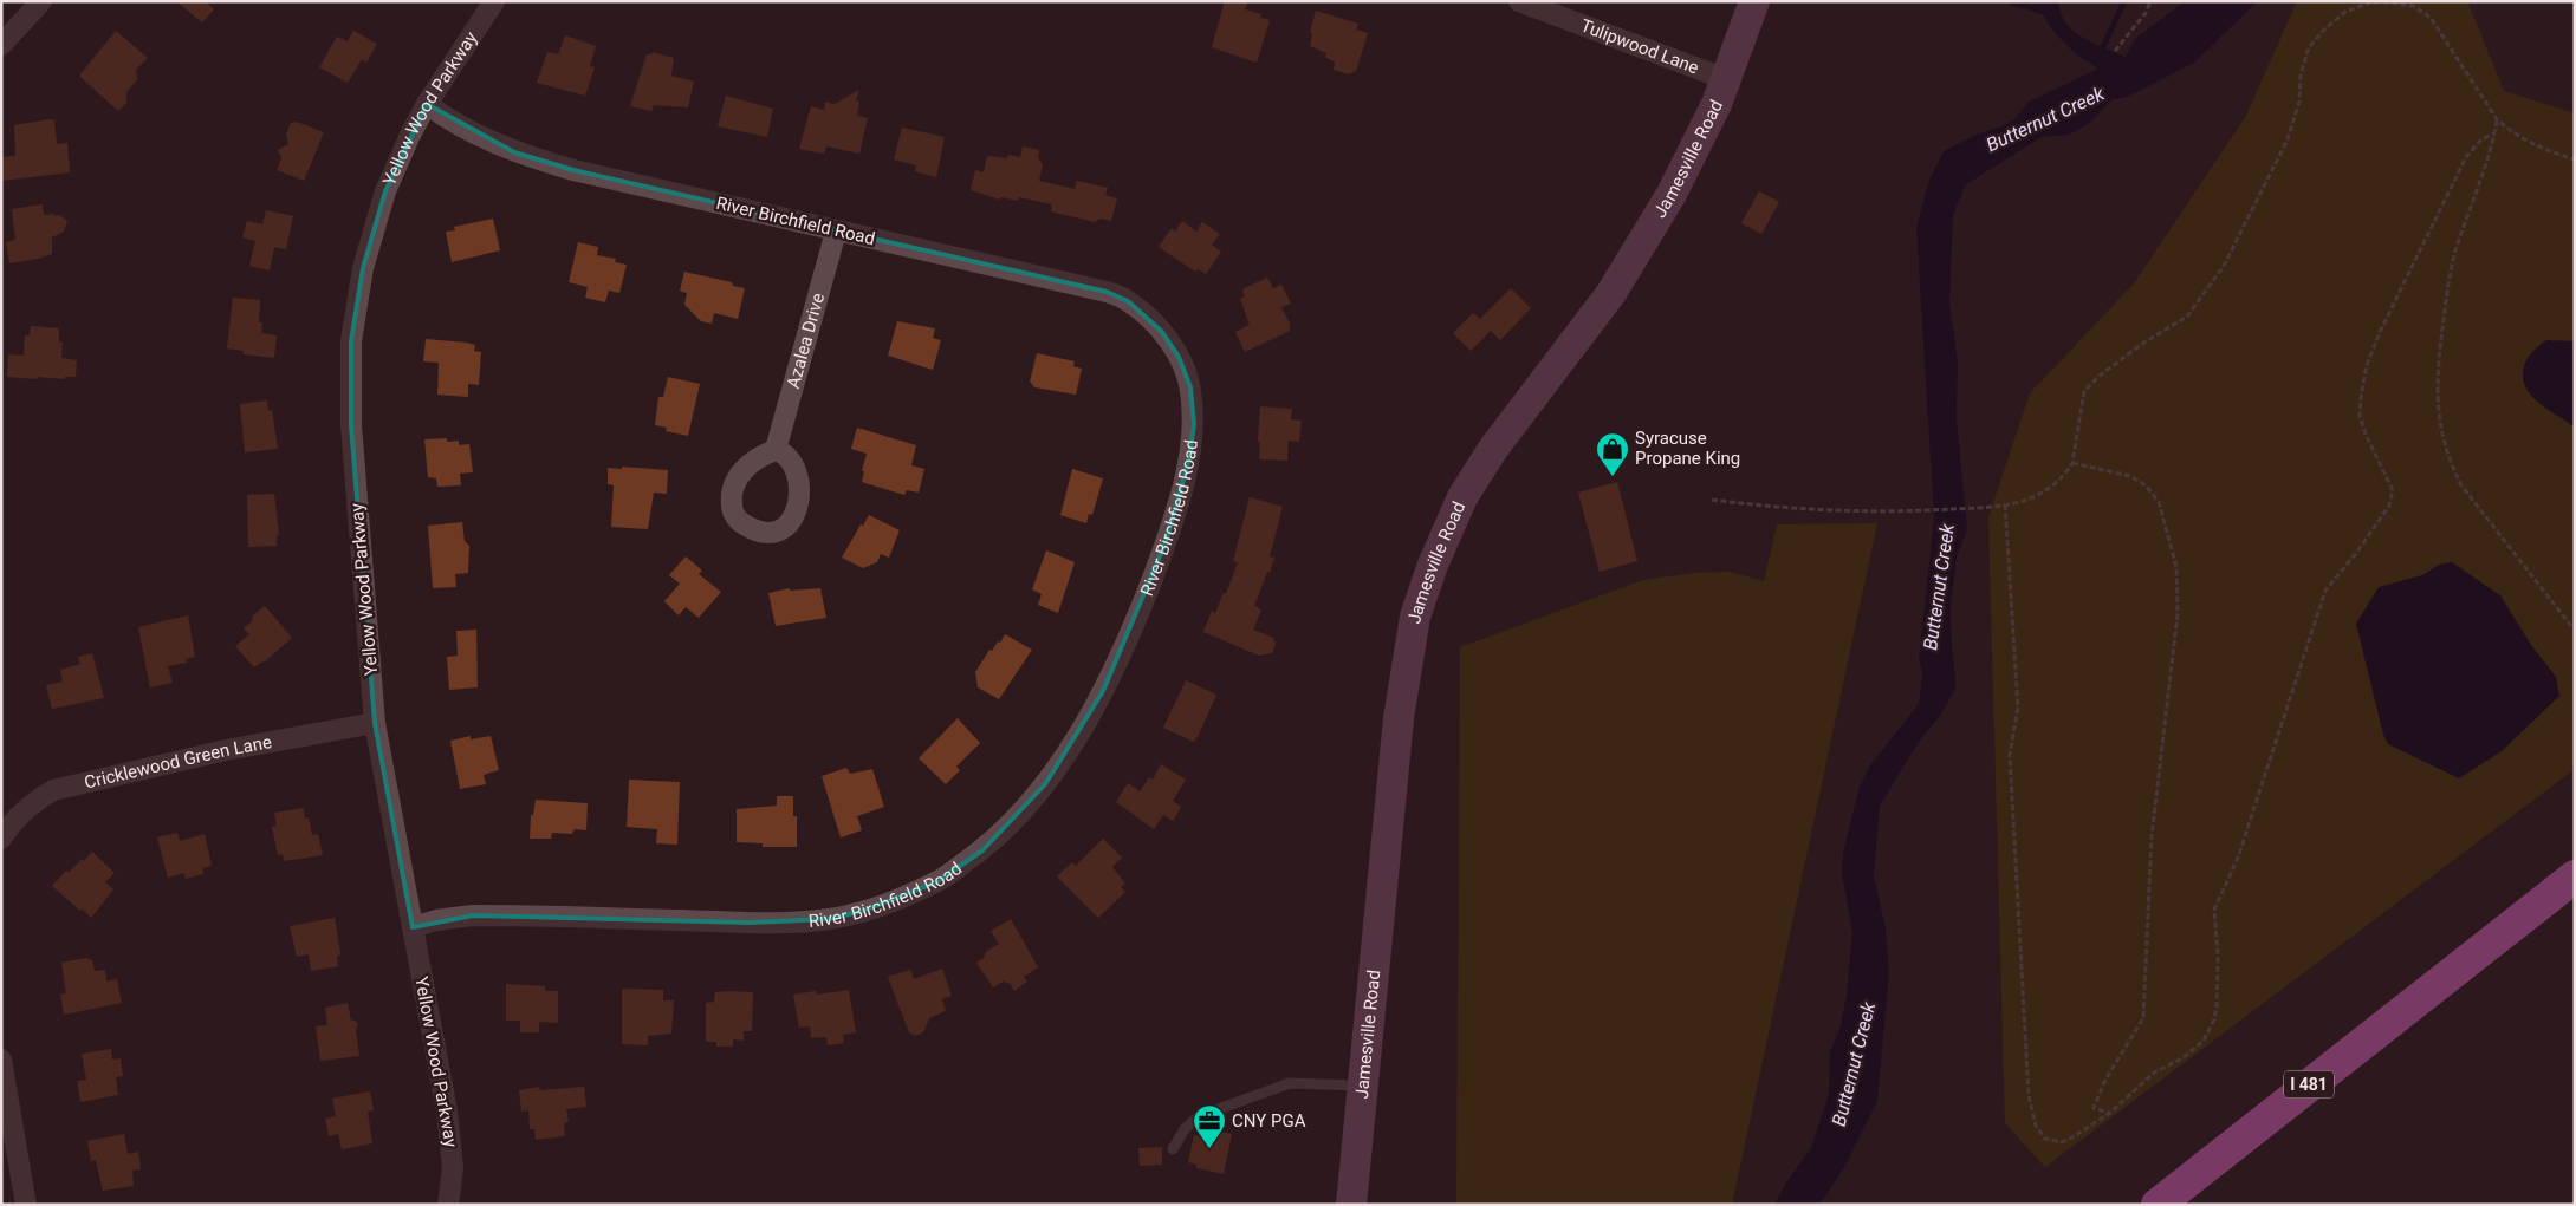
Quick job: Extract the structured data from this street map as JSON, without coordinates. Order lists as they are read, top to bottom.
{
  "streets": {
    "highway": ["I 481"],
    "street": [
      "Tulipwood Lane",
      "Yellow Wood Parkway",
      "Jamesville Road",
      "River Birchfield Road",
      "Azalea Drive",
      "Cricklewood Green Lane"
    ]
  },
  "crossings": [
    ["Tulipwood Lane", "Jamesville Road"],
    ["Yellow Wood Parkway", "River Birchfield Road"],
    ["Yellow Wood Parkway", "Cricklewood Green Lane"],
    ["River Birchfield Road", "Azalea Drive"]
  ],
  "water": ["Butternut Creek"],
  "places": {
    "shop": ["Syracuse Propane King"],
    "office": ["CNY PGA"]
  }
}
